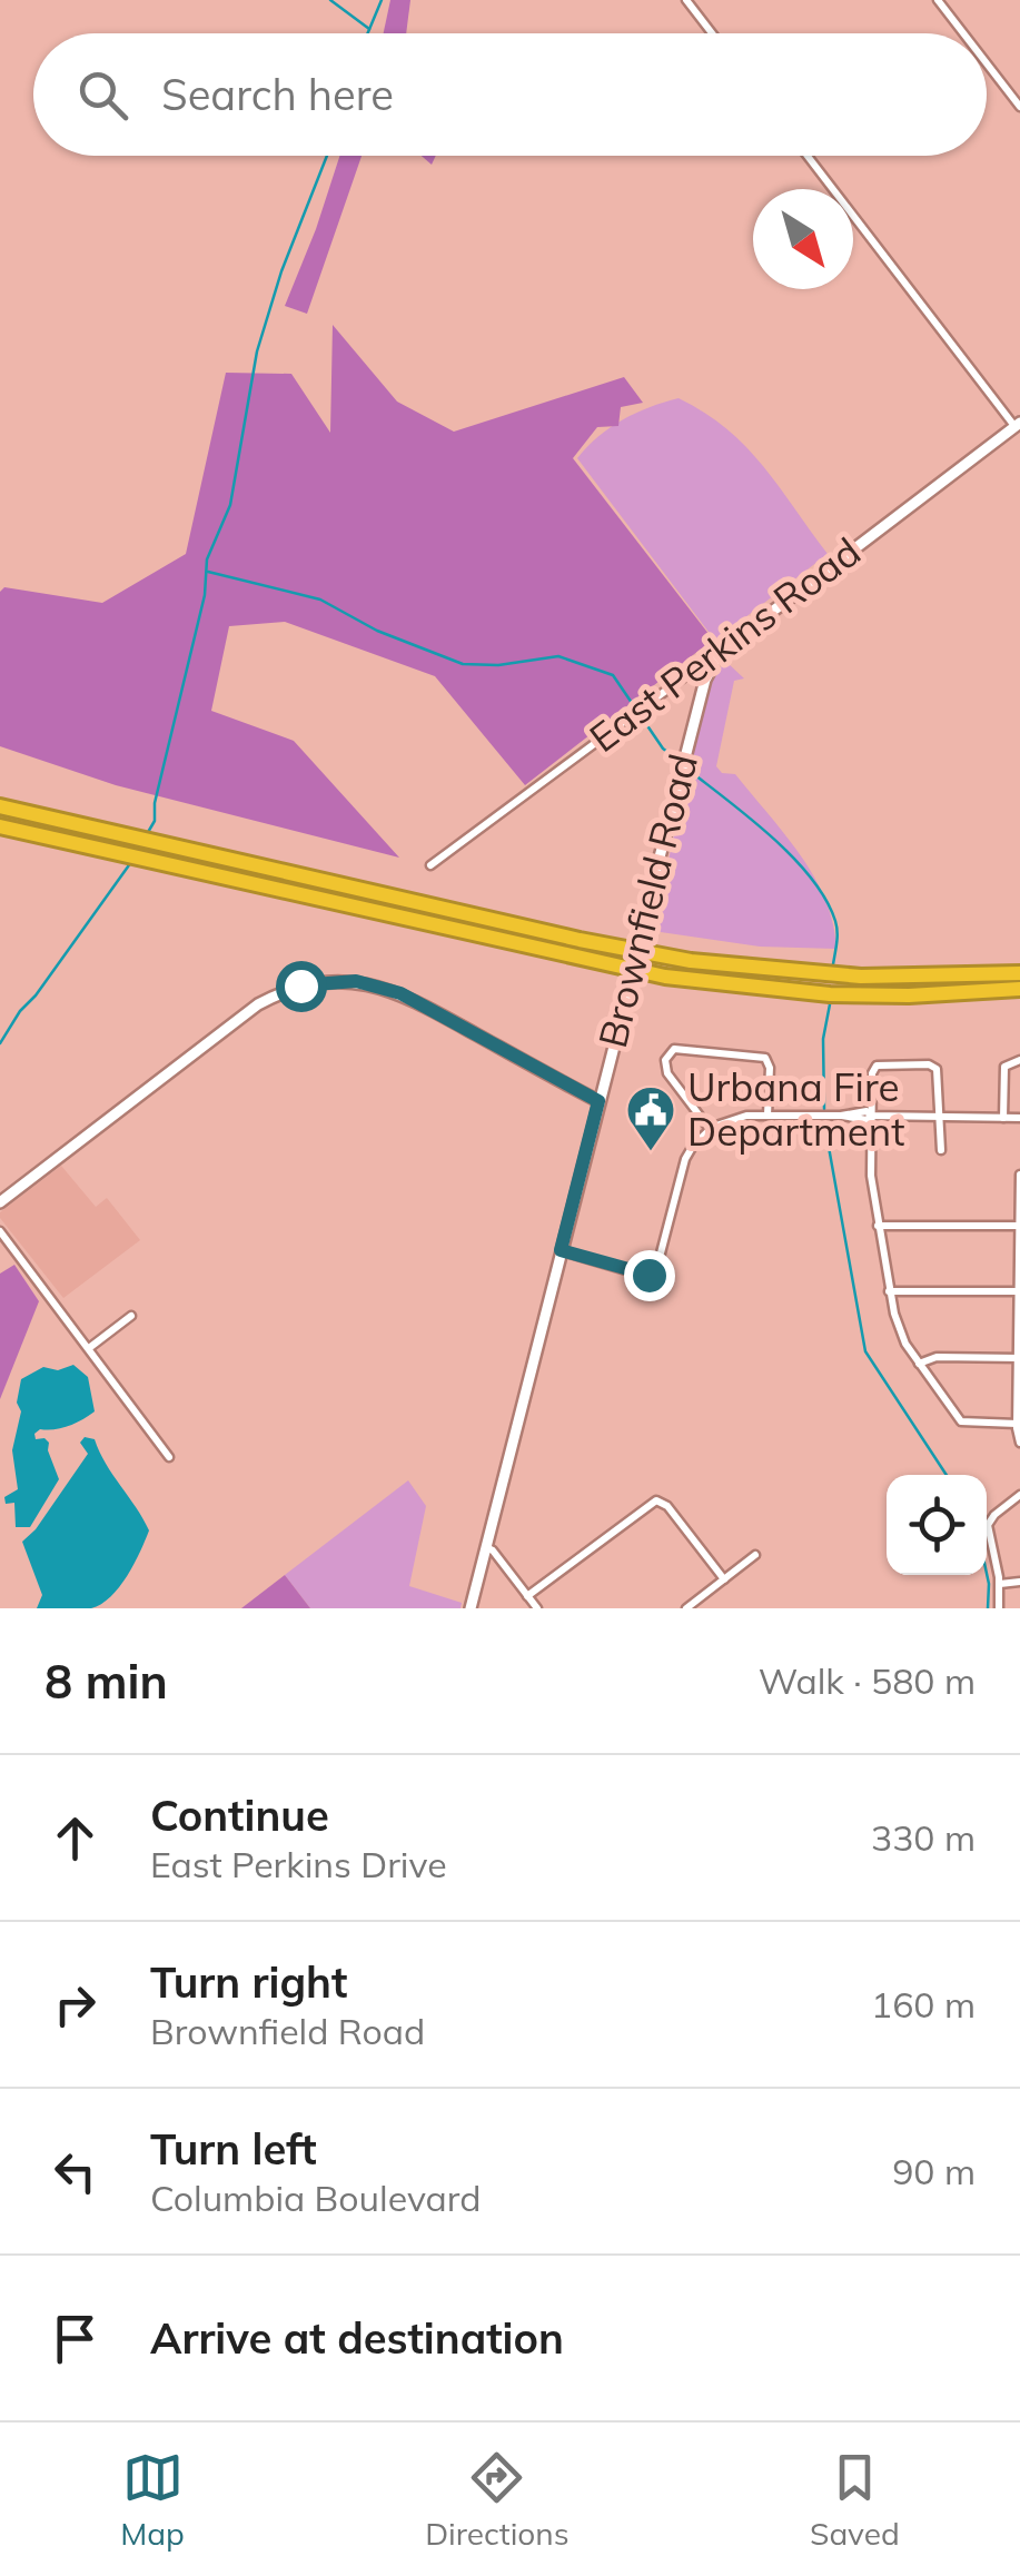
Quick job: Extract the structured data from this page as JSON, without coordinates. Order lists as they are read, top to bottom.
{
  "streets": {
    "street": ["East Perkins Road", "Brownfield Road"]
  },
  "crossings": [
    ["East Perkins Road", "Brownfield Road"]
  ],
  "places": {
    "public building": ["Urbana Fire Department"]
  },
  "north": "bottom right",
  "page": {
    "search": "Search here",
    "heading": ["8 min", "Walk · 580 m"],
    "list": [
      ["Continue", "East Perkins Drive", "330 m"],
      ["Turn right", "Brownfield Road", "160 m"],
      ["Turn left", "Columbia Boulevard", "90 m"],
      "Arrive at destination"
    ],
    "nav": ["Map", "Directions", "Saved"]
  }
}
